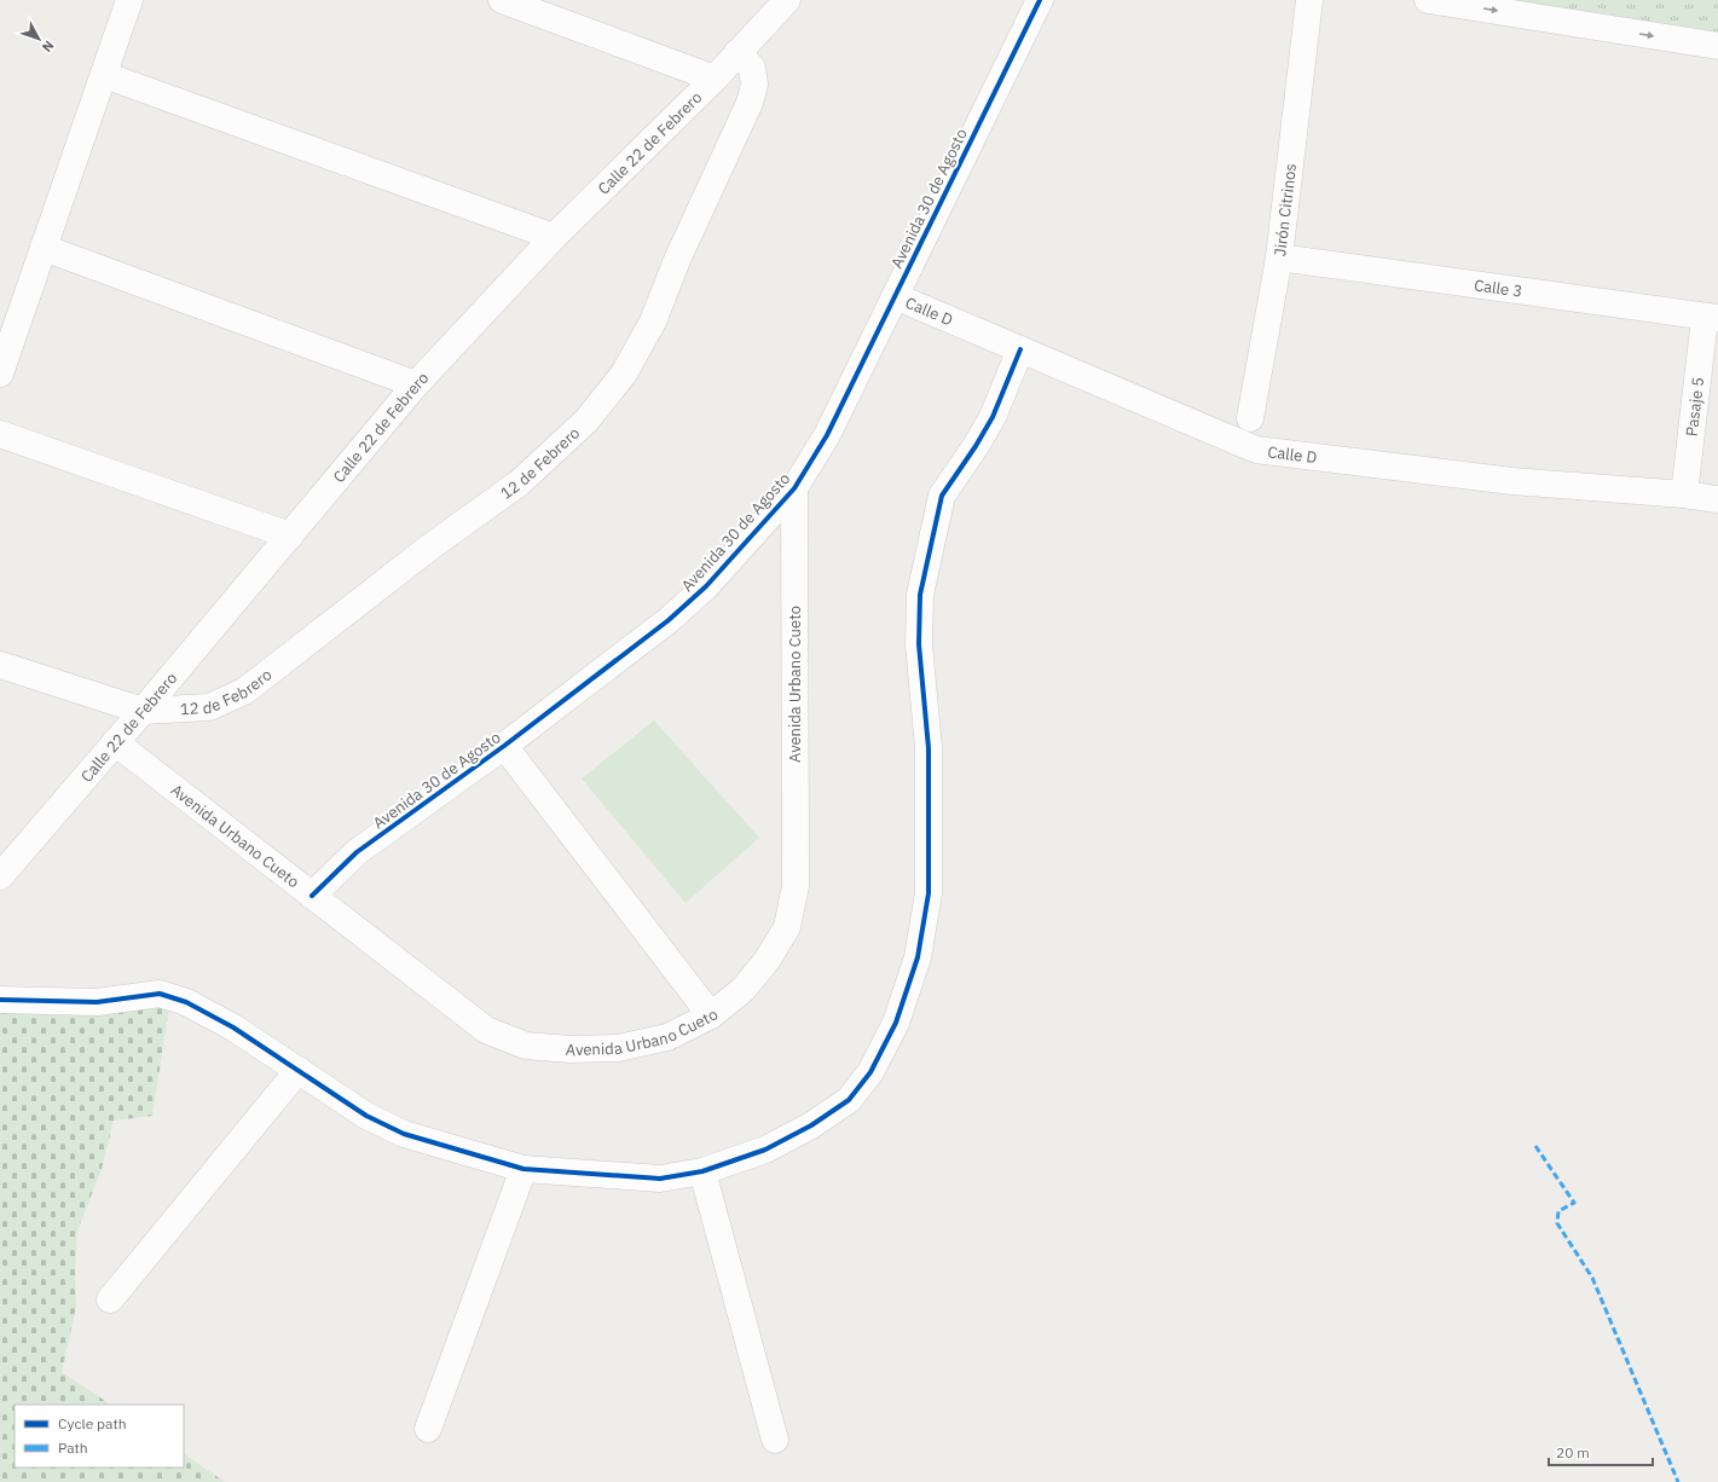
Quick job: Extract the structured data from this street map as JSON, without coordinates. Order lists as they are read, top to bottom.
{
  "streets": {
    "street": [
      "Calle 22 de Febrero",
      "Avenida 30 de Agosto",
      "Jirón Citrinos",
      "Calle 3",
      "Calle D",
      "Pasaje 5",
      "12 de Febrero",
      "Avenida Urbano Cueto"
    ]
  },
  "crossings": [
    ["Calle 22 de Febrero", "12 de Febrero"],
    ["Calle 22 de Febrero", "Avenida Urbano Cueto"],
    ["Avenida 30 de Agosto", "Calle D"],
    ["Avenida 30 de Agosto", "Avenida Urbano Cueto"],
    ["Jirón Citrinos", "Calle 3"],
    ["Calle 3", "Pasaje 5"],
    ["Calle D", "Pasaje 5"]
  ],
  "legend": ["Cycle path", "Path"],
  "scale_bar": "20 m",
  "north": "bottom right"
}
